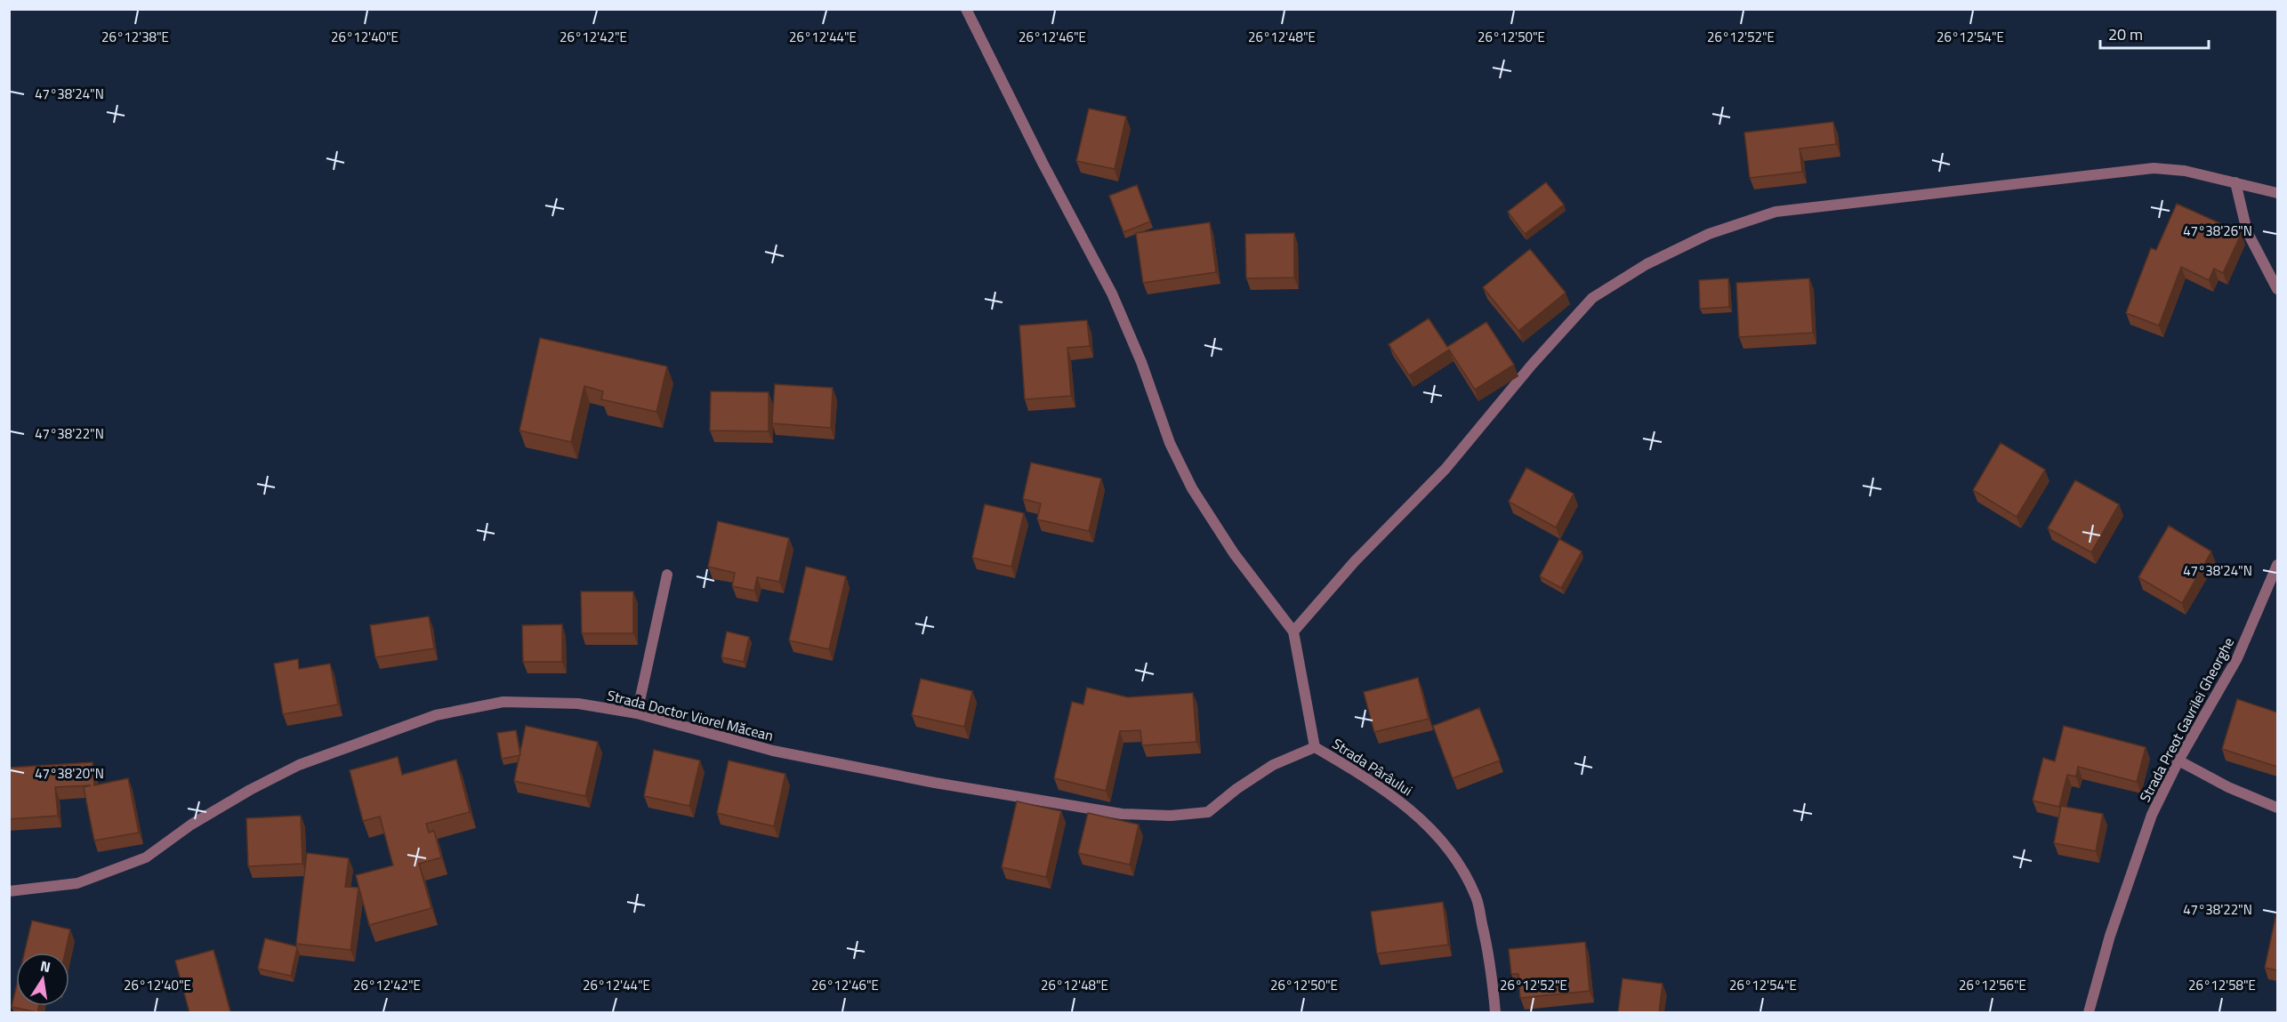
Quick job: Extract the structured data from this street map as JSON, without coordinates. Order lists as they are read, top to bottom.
{
  "streets": {
    "street": ["Strada Doctor Viorel Măcean", "Strada Preot Gavrilei Gheorghe", "Strada Pârâului"]
  },
  "crossings": [
    ["Strada Doctor Viorel Măcean", "Strada Pârâului"]
  ],
  "scale_bar": "20 m",
  "north": "top",
  "coordinates": [
    "26°12'38\"E",
    "26°12'40\"E",
    "26°12'42\"E",
    "26°12'44\"E",
    "26°12'46\"E",
    "26°12'48\"E",
    "26°12'50\"E",
    "26°12'52\"E",
    "26°12'54\"E",
    "47°38'24\"N",
    "47°38'26\"N",
    "47°38'22\"N",
    "47°38'20\"N",
    "26°12'56\"E",
    "26°12'58\"E"
  ]
}
